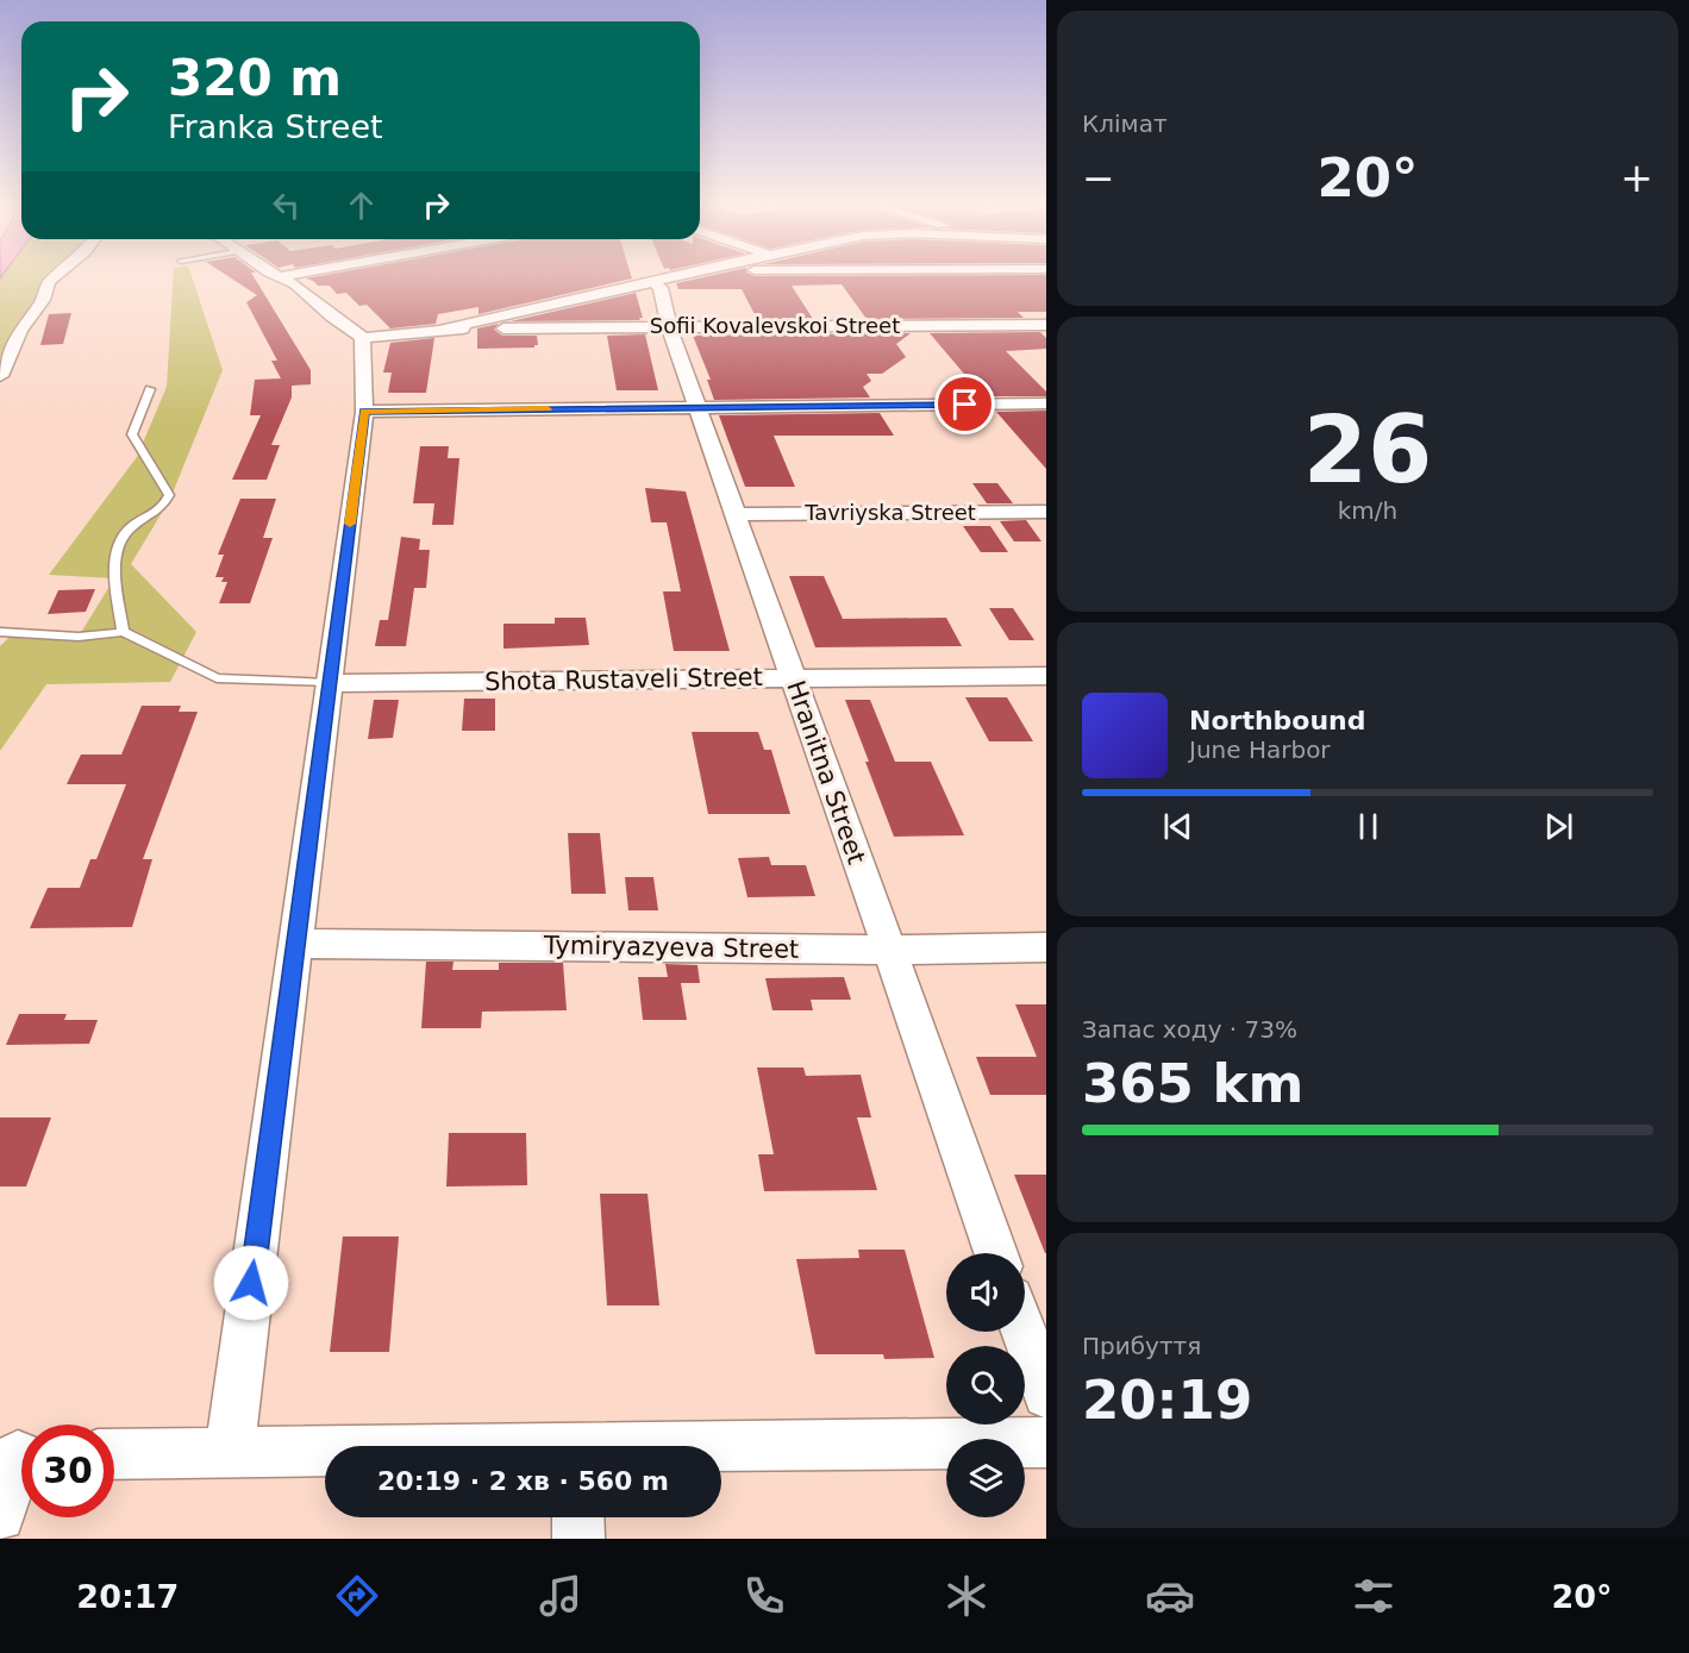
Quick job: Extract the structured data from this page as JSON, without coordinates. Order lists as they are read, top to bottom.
{
  "streets": {
    "street": [
      "Sofii Kovalevskoi Street",
      "Tavriyska Street",
      "Shota Rustaveli Street",
      "Hranitna Street",
      "Tymiryazyeva Street"
    ]
  },
  "crossings": [
    ["Sofii Kovalevskoi Street", "Hranitna Street"],
    ["Tavriyska Street", "Hranitna Street"],
    ["Shota Rustaveli Street", "Hranitna Street"],
    ["Hranitna Street", "Tymiryazyeva Street"]
  ],
  "page": {
    "tile": [
      "Клімат",
      ["26", "km/h"],
      ["Запас ходу · 73%", "365 km"],
      ["Прибуття", "20:19"]
    ],
    "turn": ["320 m", "Franka Street"],
    "heat": ["−", "20°", "+"],
    "song": ["Northbound", "June Harbor"],
    "limit": "30",
    "trip": "20:19 · 2 хв · 560 m",
    "tabs": ["20:17", "20°"]
  }
}
